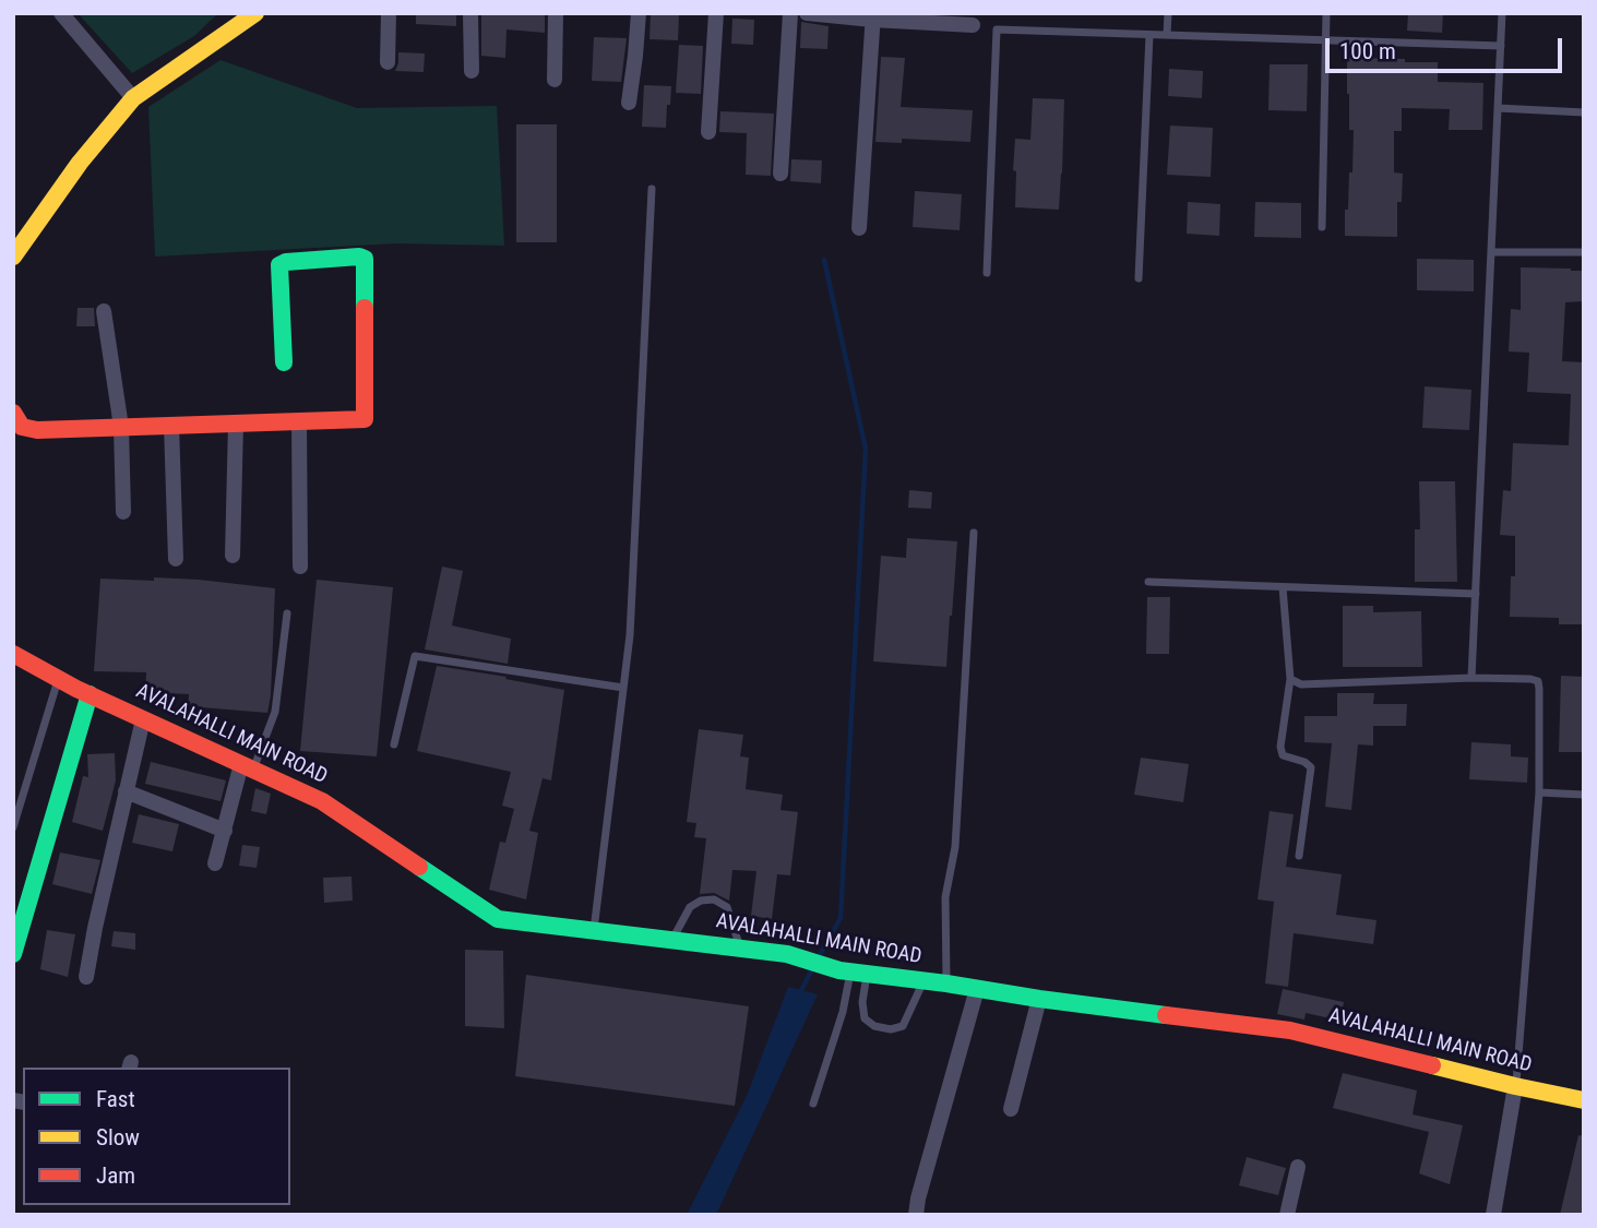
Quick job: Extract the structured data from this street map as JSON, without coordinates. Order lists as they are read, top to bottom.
{
  "streets": {
    "main road": ["AVALAHALLI MAIN ROAD"]
  },
  "legend": ["Fast", "Slow", "Jam"],
  "scale_bar": "100 m"
}
